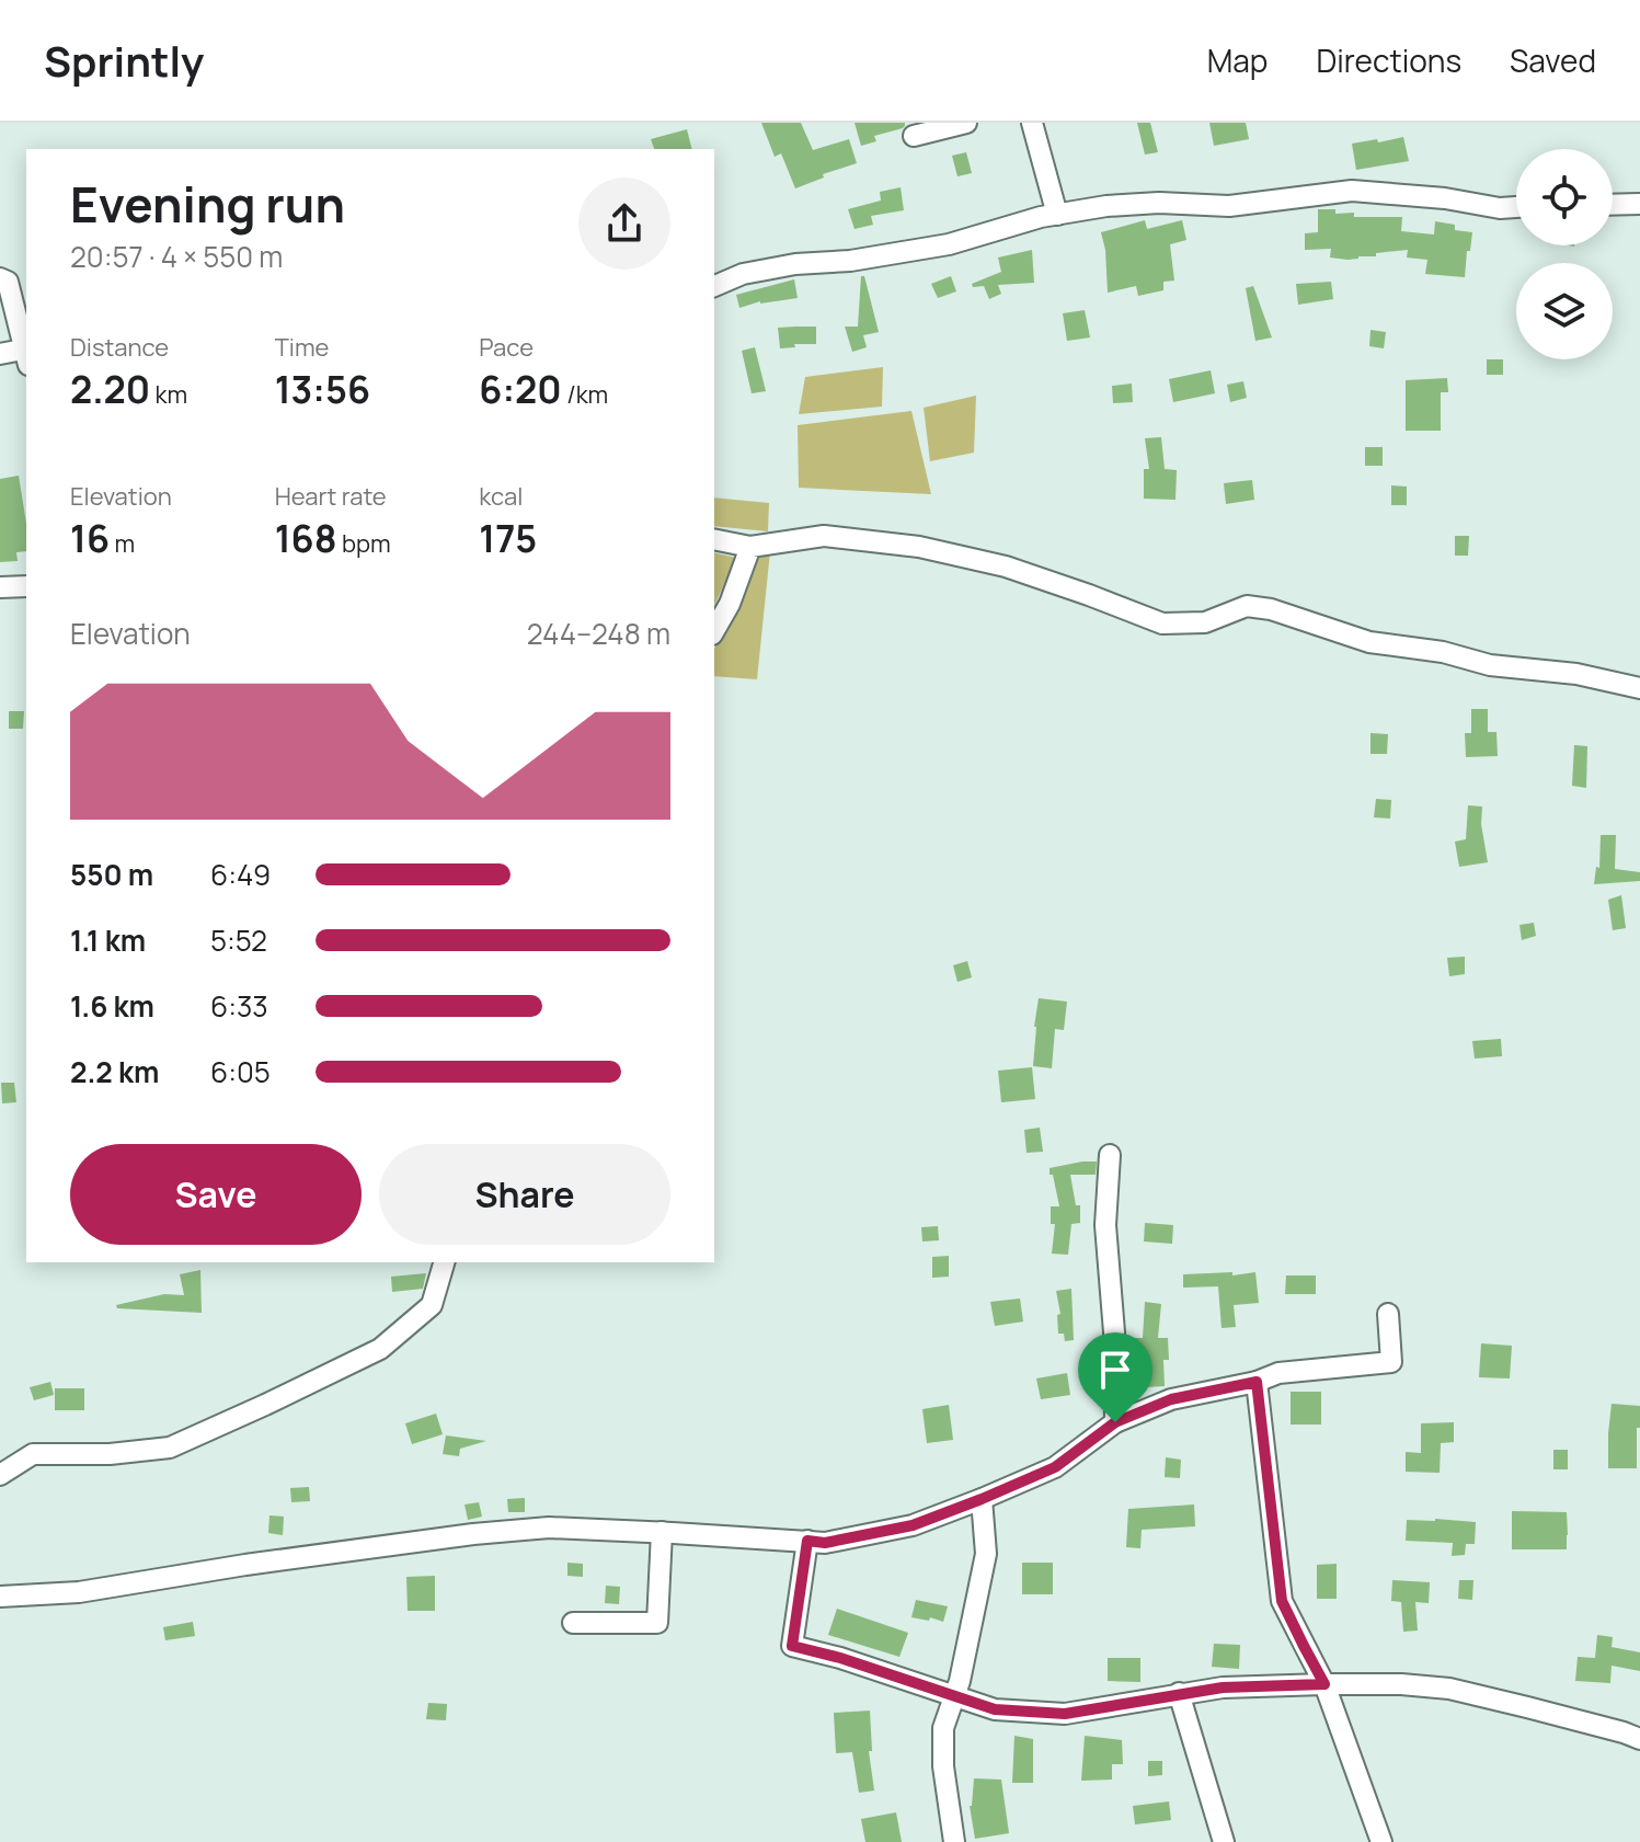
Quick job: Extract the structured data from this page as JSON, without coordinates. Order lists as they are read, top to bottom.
{
  "page": {
    "header": "Sprintly",
    "nav": ["Map", "Directions", "Saved"],
    "heading": ["Evening run", "20:57 · 4 × 550 m"],
    "stats": [
      ["Distance", "2.20 km"],
      ["Time", "13:56"],
      ["Pace", "6:20 /km"],
      ["Elevation", "16 m"],
      ["Heart rate", "168 bpm"],
      ["kcal", "175"]
    ],
    "chart": ["Elevation", "244–248 m"],
    "list": [
      {
        "name": "550 m",
        "note": "6:49"
      },
      {
        "name": "1.1 km",
        "note": "5:52"
      },
      {
        "name": "1.6 km",
        "note": "6:33"
      },
      {
        "name": "2.2 km",
        "note": "6:05"
      }
    ],
    "buttons": ["Save", "Share"]
  }
}
